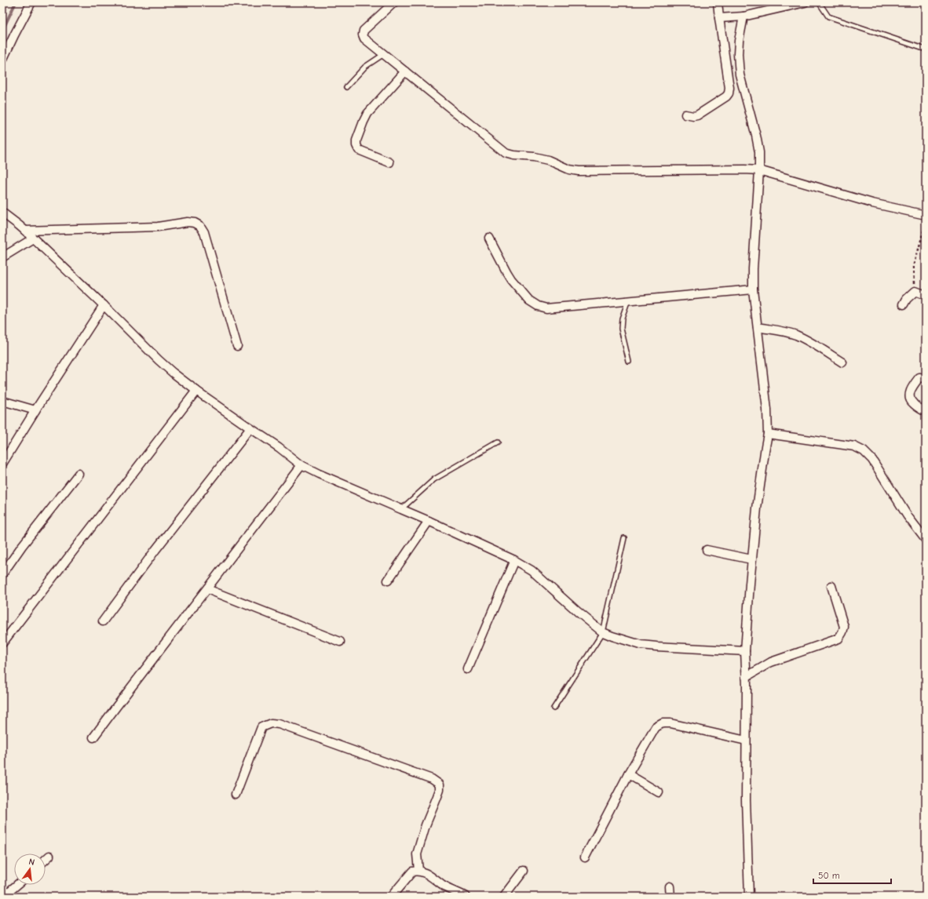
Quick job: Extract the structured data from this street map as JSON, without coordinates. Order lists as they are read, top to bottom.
{
  "scale_bar": "50 m",
  "north": "top"
}
